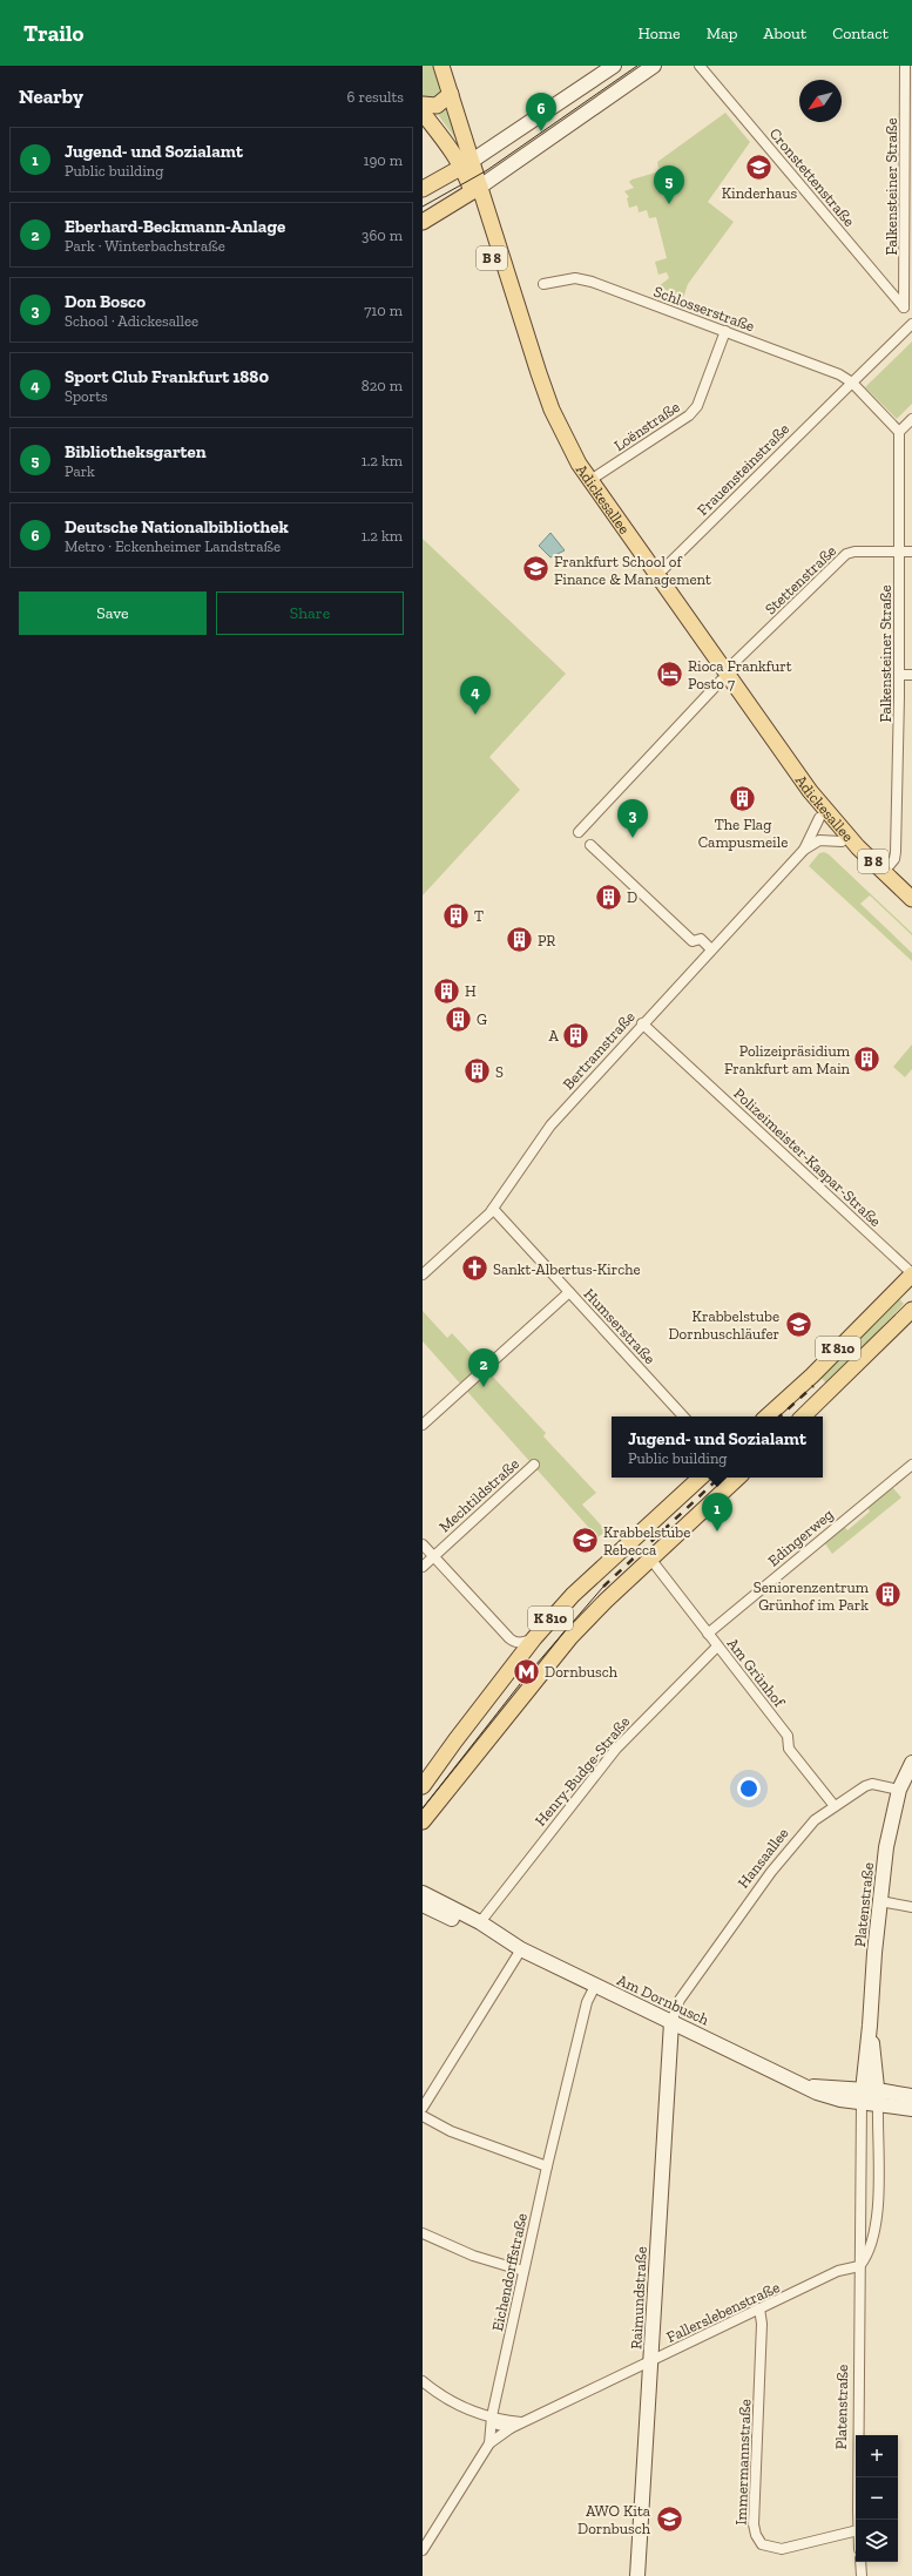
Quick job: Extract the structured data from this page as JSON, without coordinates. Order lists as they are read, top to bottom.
{
  "streets": {
    "main road": [
      "B 8",
      "Adickesallee",
      "K 810",
      "Platenstraße",
      "Am Dornbusch",
      "Raimundstraße"
    ],
    "street": [
      "Cronstettenstraße",
      "Falkensteiner Straße",
      "Schlosserstraße",
      "Loënstraße",
      "Frauensteinstraße",
      "Stettenstraße",
      "Bertramstraße",
      "Polizeimeister-Kaspar-Straße",
      "Humserstraße",
      "Mechtildstraße",
      "Edingerweg",
      "Am Grünhof",
      "Henry-Budge-Straße",
      "Hansaallee",
      "Eichendorffstraße",
      "Fallerslebenstraße",
      "Immermannstraße"
    ]
  },
  "crossings": [
    ["Cronstettenstraße", "Falkensteiner Straße"],
    ["Falkensteiner Straße", "Schlosserstraße"],
    ["Falkensteiner Straße", "Adickesallee"],
    ["Falkensteiner Straße", "Stettenstraße"],
    ["B 8", "Adickesallee"],
    ["Schlosserstraße", "Loënstraße"],
    ["Schlosserstraße", "Frauensteinstraße"],
    ["Loënstraße", "Adickesallee"],
    ["Frauensteinstraße", "Adickesallee"],
    ["Adickesallee", "Stettenstraße"],
    ["Adickesallee", "Bertramstraße"],
    ["Bertramstraße", "Polizeimeister-Kaspar-Straße"],
    ["Bertramstraße", "Humserstraße"],
    ["Polizeimeister-Kaspar-Straße", "K 810"],
    ["K 810", "Am Grünhof"],
    ["Edingerweg", "Am Grünhof"],
    ["Am Grünhof", "Henry-Budge-Straße"],
    ["Am Grünhof", "Hansaallee"],
    ["Henry-Budge-Straße", "Am Dornbusch"],
    ["Hansaallee", "Platenstraße"],
    ["Hansaallee", "Am Dornbusch"],
    ["Hansaallee", "Raimundstraße"],
    ["Platenstraße", "Am Dornbusch"],
    ["Platenstraße", "Fallerslebenstraße"],
    ["Am Dornbusch", "Eichendorffstraße"],
    ["Am Dornbusch", "Raimundstraße"],
    ["Eichendorffstraße", "Fallerslebenstraße"],
    ["Raimundstraße", "Fallerslebenstraße"],
    ["Fallerslebenstraße", "Immermannstraße"]
  ],
  "places": {
    "school or university": [
      "Kinderhaus",
      "Frankfurt School of Finance & Management",
      "Krabbelstube Dornbuschläufer",
      "Krabbelstube Rebecca",
      "AWO Kita Dornbusch"
    ],
    "hotel": ["Rioca Frankfurt Posto 7"],
    "building": [
      "The Flag Campusmeile",
      "D",
      "T",
      "PR",
      "H",
      "G",
      "A",
      "Polizeipräsidium Frankfurt am Main",
      "S",
      "Seniorenzentrum Grünhof im Park"
    ],
    "church": ["Sankt-Albertus-Kirche"],
    "metro station": ["Dornbusch"]
  },
  "north": "bottom left",
  "page": {
    "header": "Trailo",
    "nav": [
      "Home",
      "Map",
      "About",
      "Contact"
    ],
    "heading": ["Nearby", "6 results"],
    "pins": [
      "6",
      "5",
      "4",
      "3",
      "2",
      "1"
    ],
    "list": [
      {
        "mark": "1",
        "name": "Jugend- und Sozialamt",
        "note": "Public building",
        "value": "190 m"
      },
      {
        "mark": "2",
        "name": "Eberhard-Beckmann-Anlage",
        "note": "Park · Winterbachstraße",
        "value": "360 m"
      },
      {
        "mark": "3",
        "name": "Don Bosco",
        "note": "School · Adickesallee",
        "value": "710 m"
      },
      {
        "mark": "4",
        "name": "Sport Club Frankfurt 1880",
        "note": "Sports",
        "value": "820 m"
      },
      {
        "mark": "5",
        "name": "Bibliotheksgarten",
        "note": "Park",
        "value": "1.2 km"
      },
      {
        "mark": "6",
        "name": "Deutsche Nationalbibliothek",
        "note": "Metro · Eckenheimer Landstraße",
        "value": "1.2 km"
      }
    ],
    "buttons": ["Save", "Share"],
    "popup": ["Jugend- und Sozialamt", "Public building"],
    "map_buttons": ["+", "−"]
  }
}
